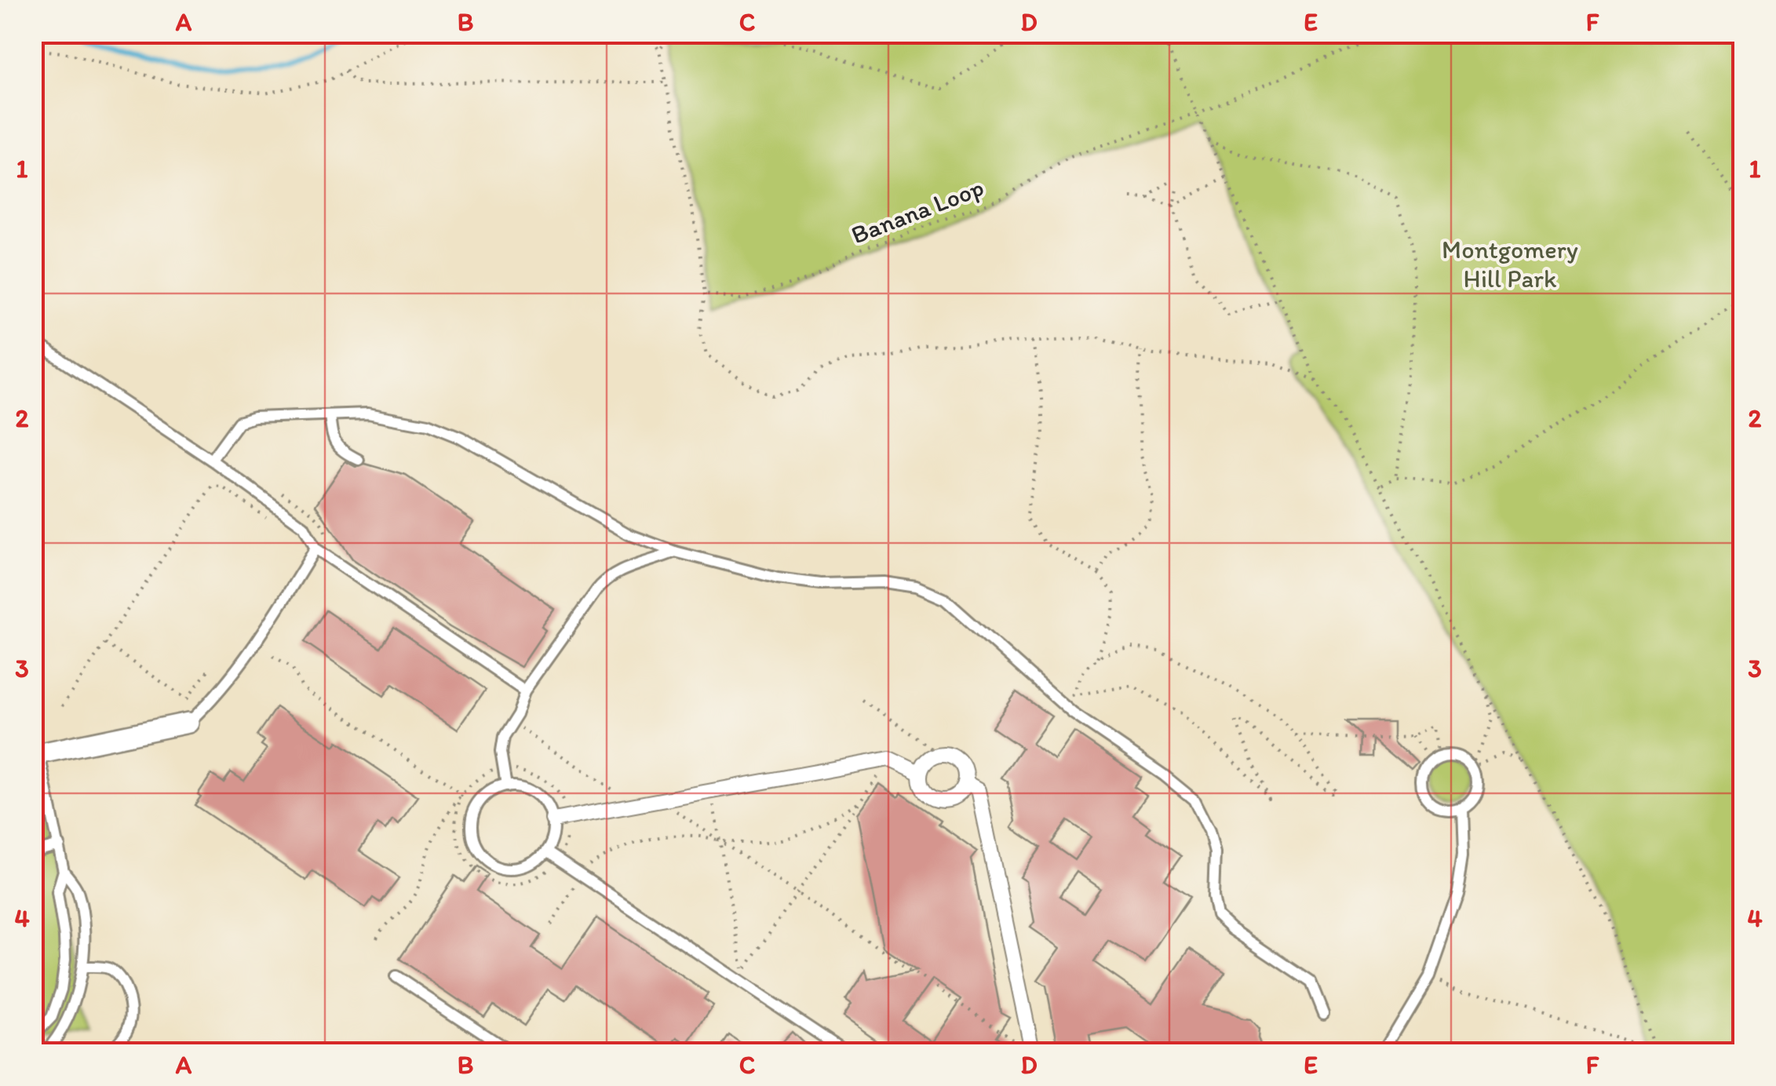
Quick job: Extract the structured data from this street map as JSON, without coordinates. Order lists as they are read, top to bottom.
{
  "streets": {
    "path": ["Banana Loop"]
  },
  "parks": ["Montgomery Hill Park"],
  "grid": {
    "columns": [
      "A",
      "B",
      "C",
      "D",
      "E",
      "F"
    ],
    "rows": [
      "1",
      "2",
      "3",
      "4"
    ]
  }
}
